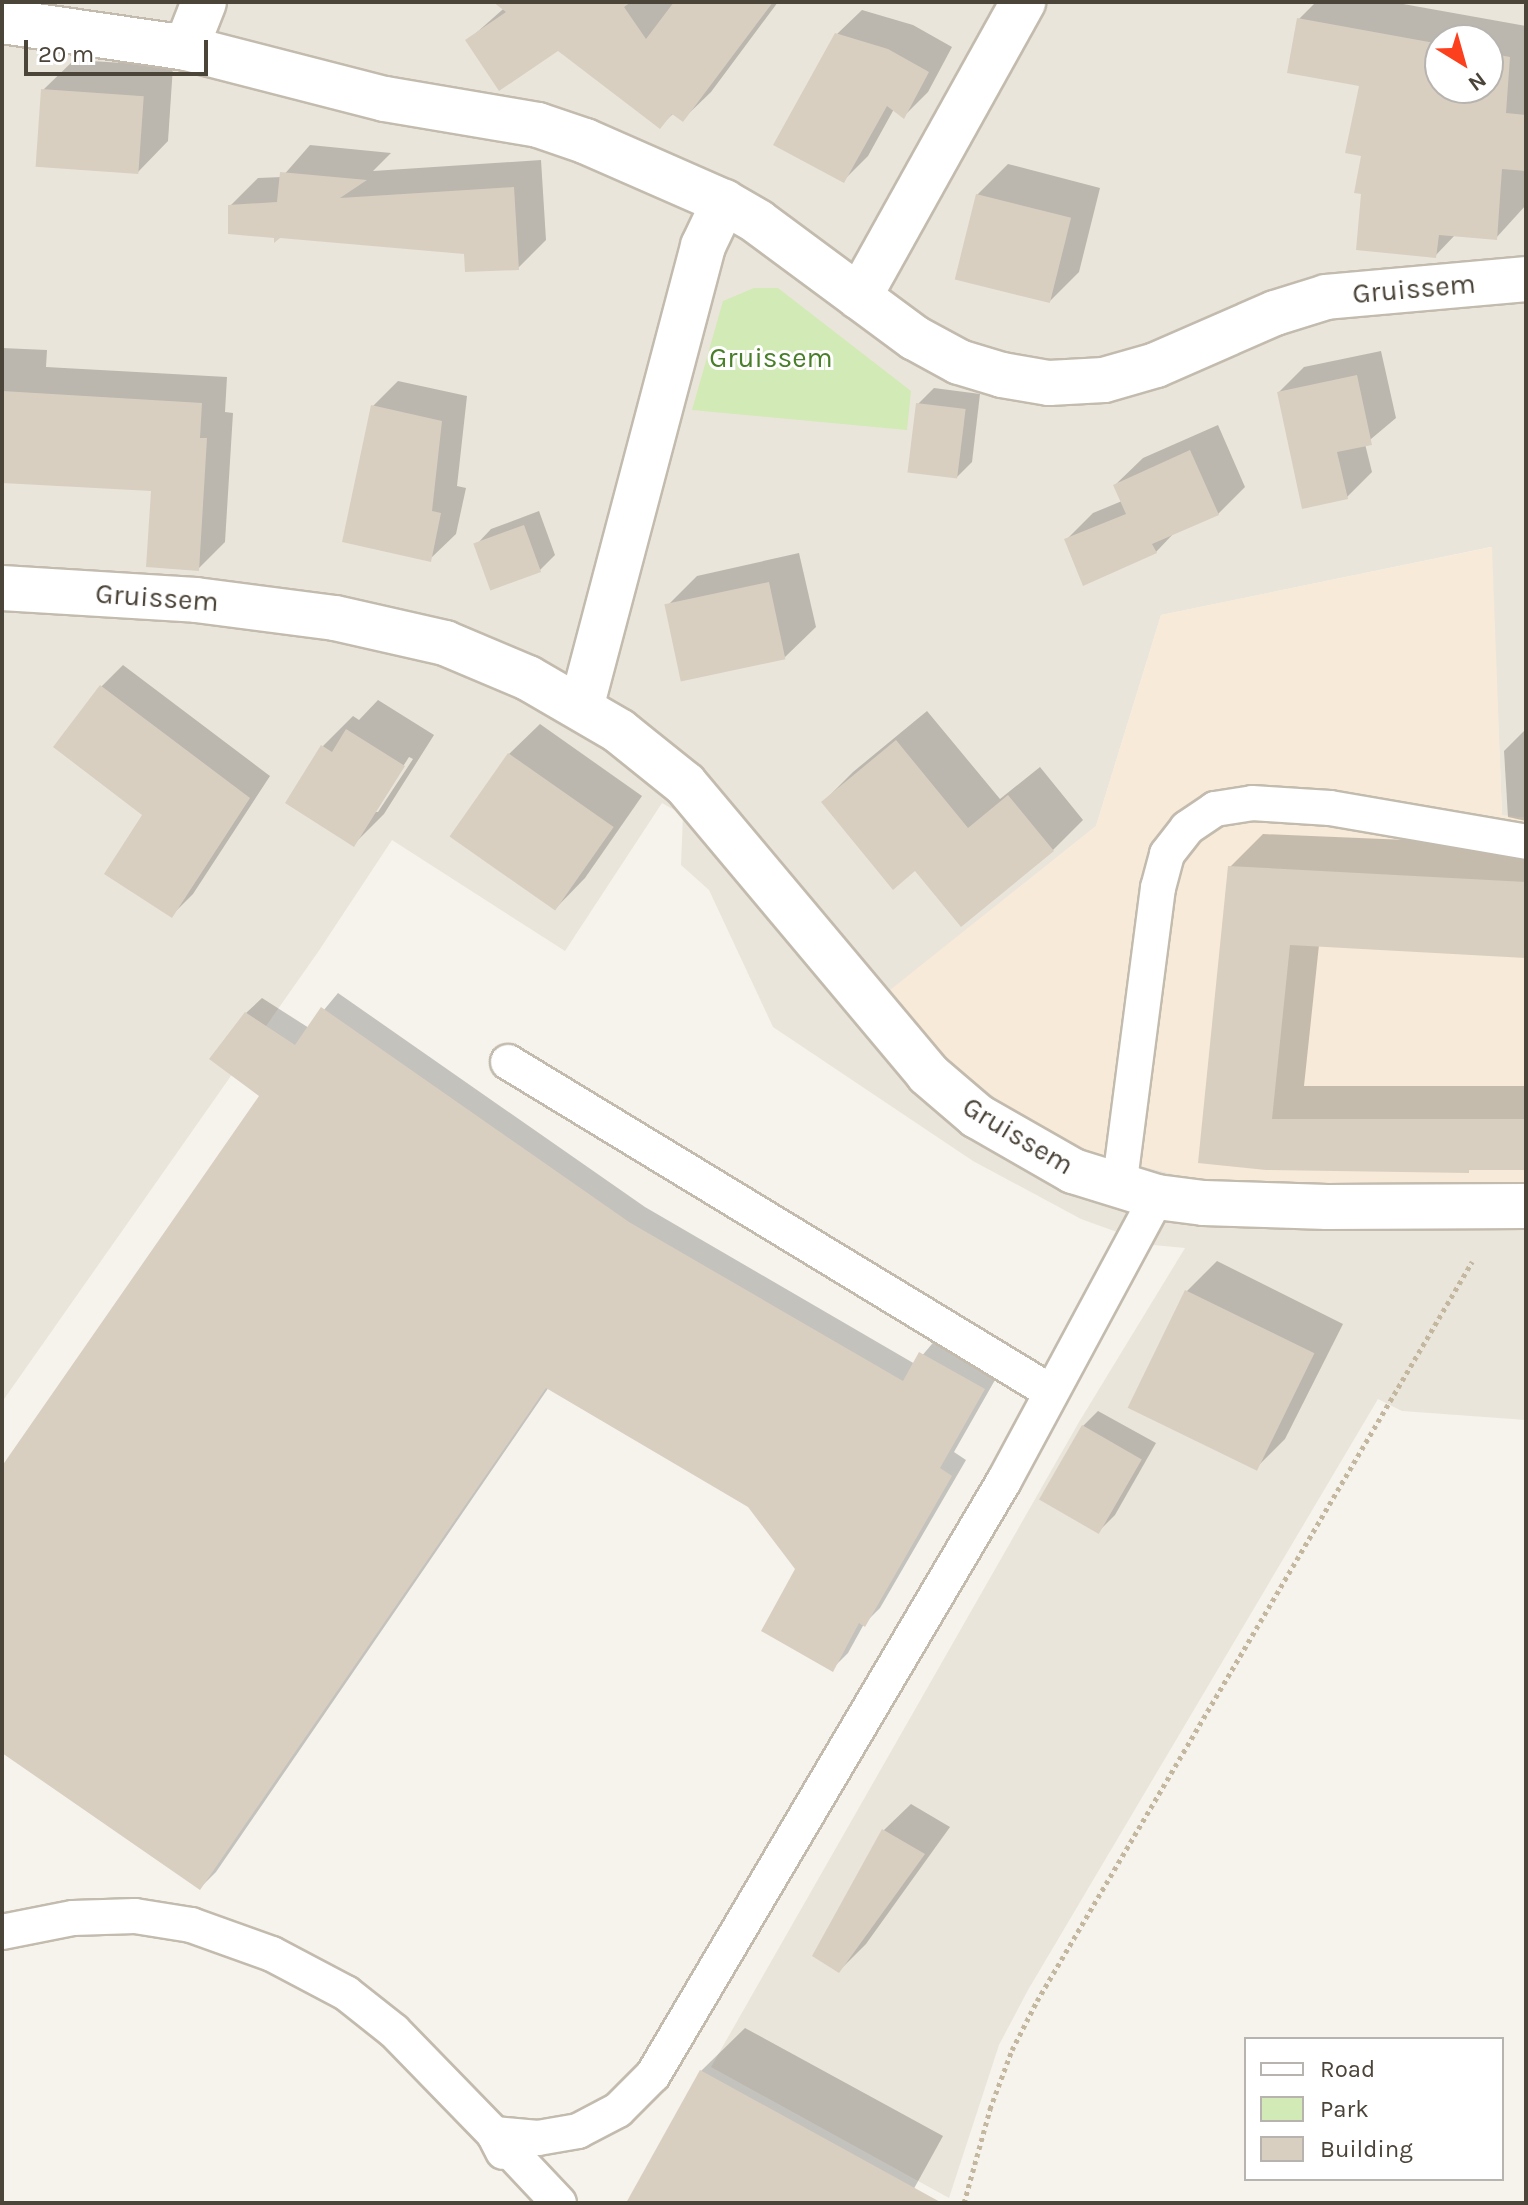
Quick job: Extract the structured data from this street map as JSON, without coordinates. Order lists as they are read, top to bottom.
{
  "streets": {
    "street": ["Gruissem"]
  },
  "parks": ["Gruissem"],
  "legend": ["Road", "Park", "Building"],
  "scale_bar": "20 m",
  "north": "bottom right"
}
